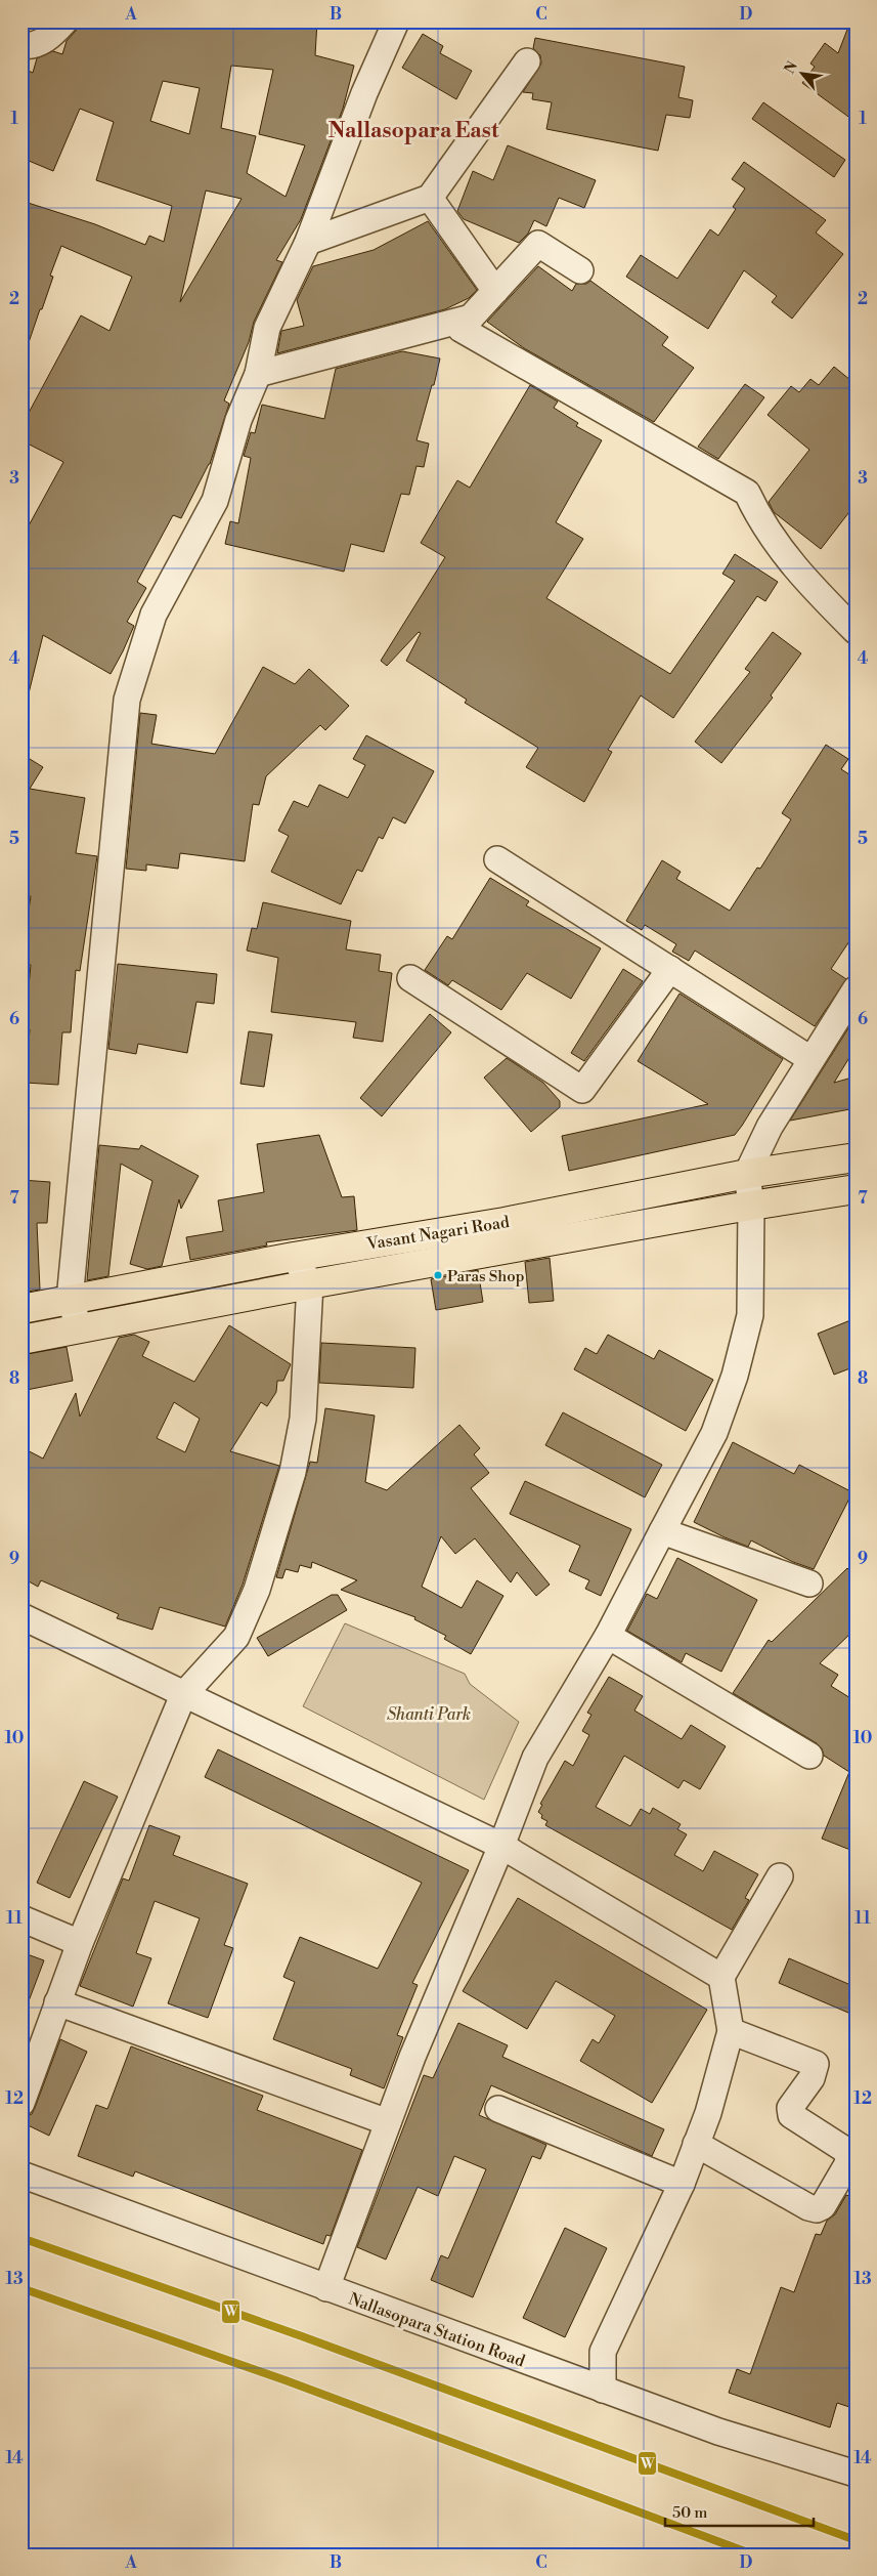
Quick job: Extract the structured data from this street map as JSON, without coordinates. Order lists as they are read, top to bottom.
{
  "streets": {
    "main road": ["Vasant Nagari Road"],
    "street": ["Nallasopara Station Road"]
  },
  "districts": ["Nallasopara East"],
  "parks": ["Shanti Park"],
  "places": ["Paras Shop"],
  "lines": ["transit line W"],
  "scale_bar": "50 m",
  "north": "top left",
  "grid": {
    "columns": [
      "A",
      "B",
      "C",
      "D"
    ],
    "rows": [
      "1",
      "2",
      "3",
      "4",
      "5",
      "6",
      "7",
      "8",
      "9",
      "10",
      "11",
      "12",
      "13",
      "14"
    ]
  }
}
